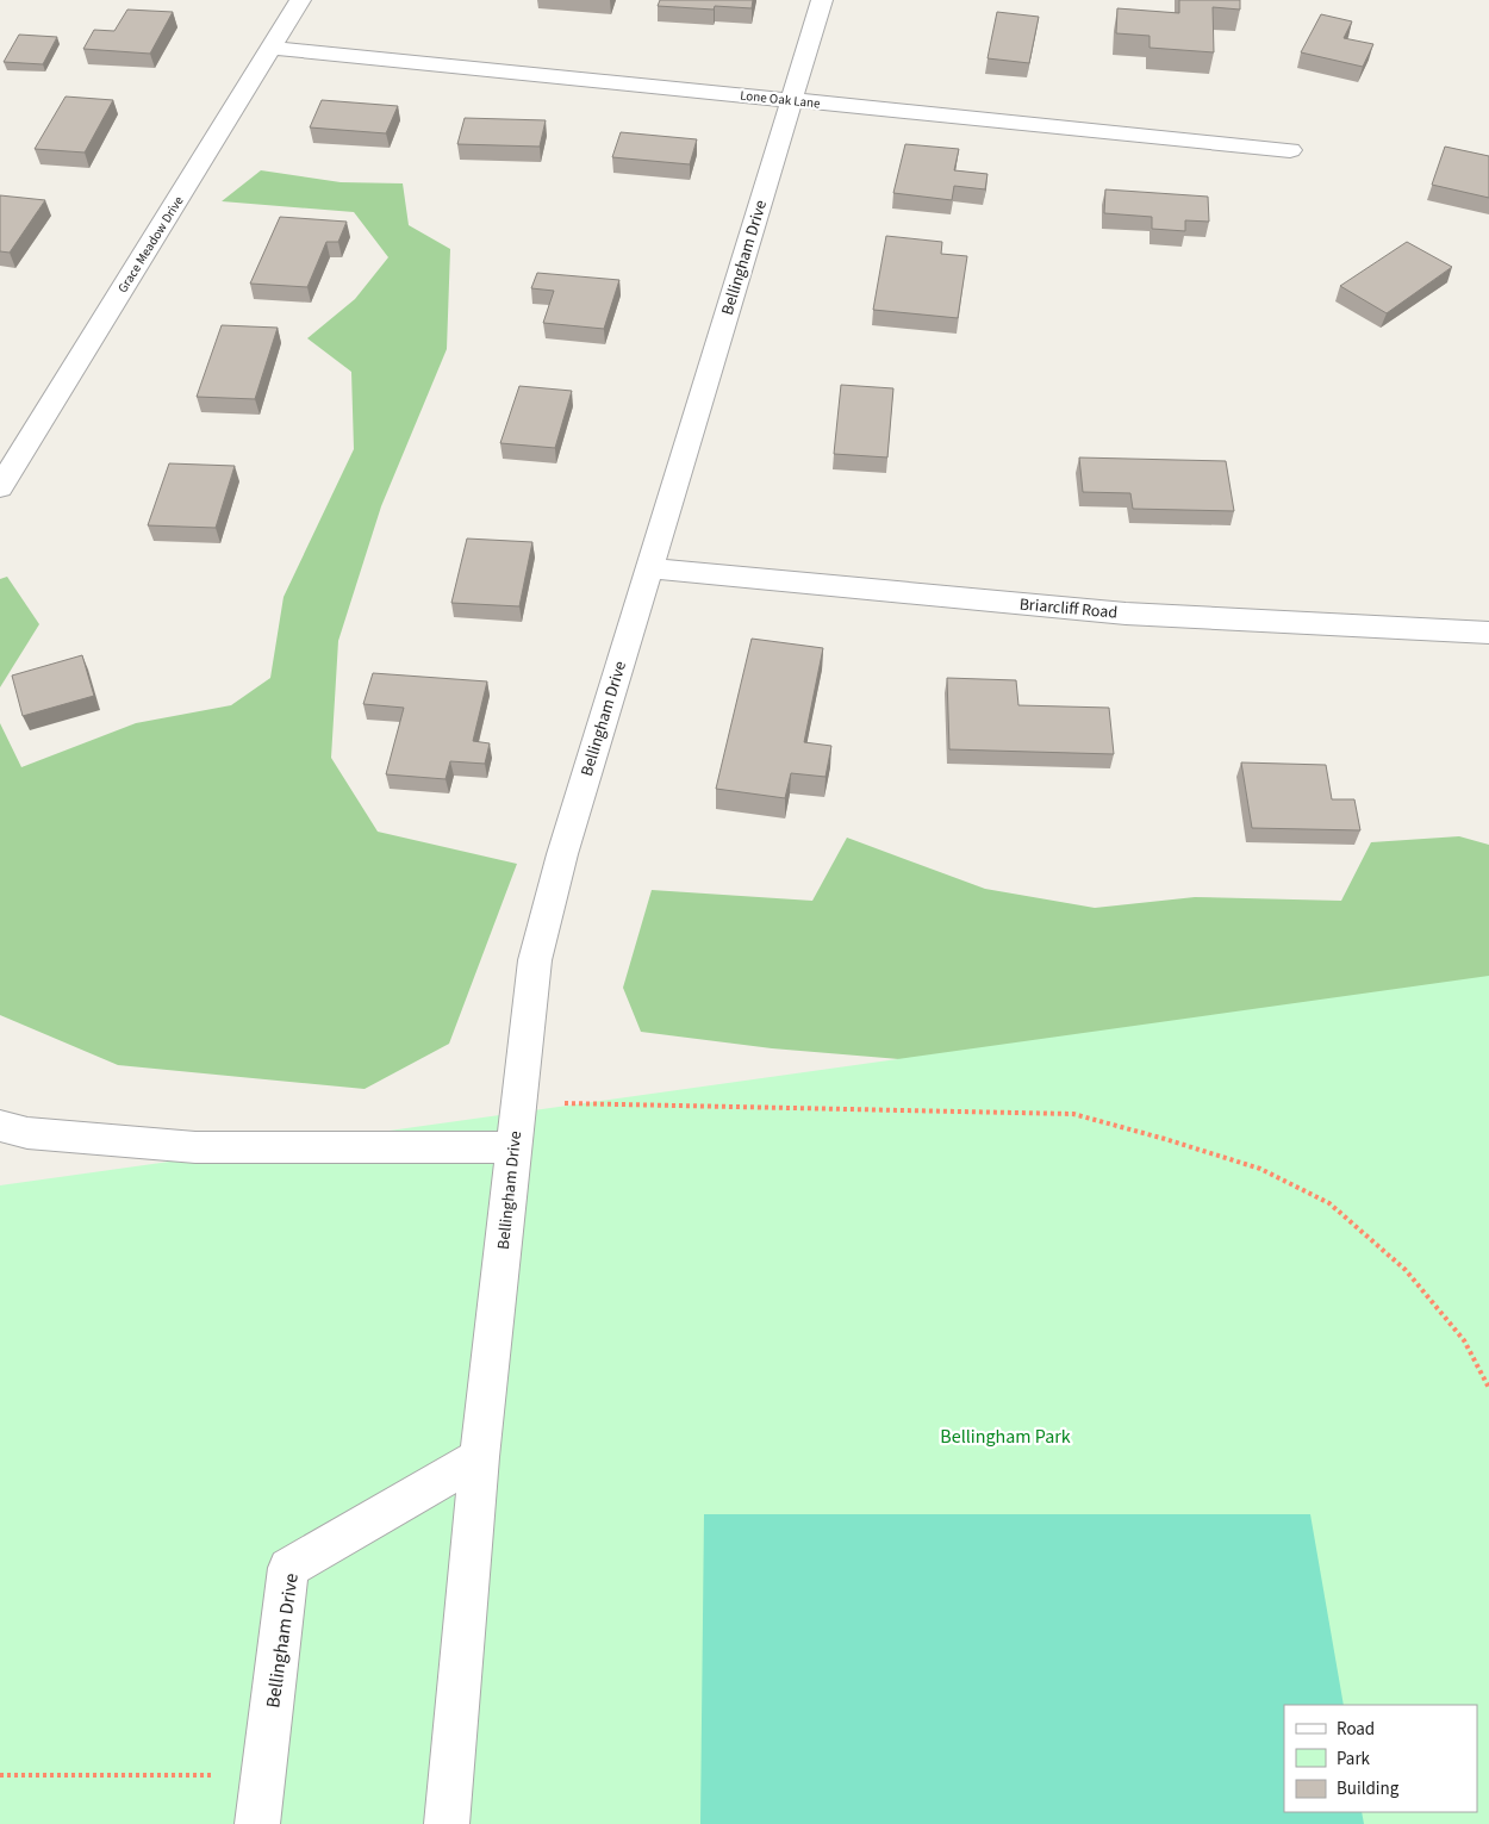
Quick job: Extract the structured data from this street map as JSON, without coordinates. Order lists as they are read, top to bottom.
{
  "streets": {
    "street": [
      "Lone Oak Lane",
      "Grace Meadow Drive",
      "Bellingham Drive",
      "Briarcliff Road"
    ]
  },
  "crossings": [
    ["Lone Oak Lane", "Grace Meadow Drive"],
    ["Lone Oak Lane", "Bellingham Drive"],
    ["Bellingham Drive", "Briarcliff Road"]
  ],
  "parks": ["Bellingham Park"],
  "legend": ["Road", "Park", "Building"]
}
